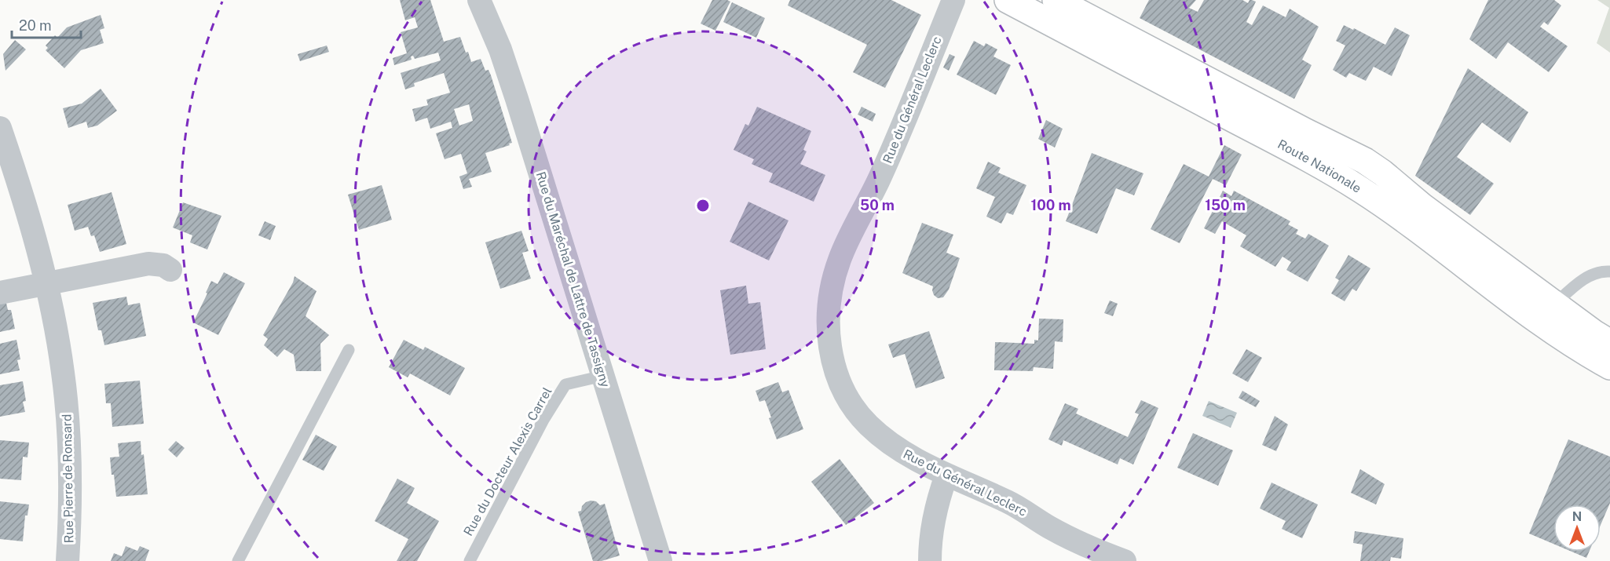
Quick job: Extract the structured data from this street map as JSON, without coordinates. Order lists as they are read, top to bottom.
{
  "streets": {
    "main road": ["Route Nationale"],
    "street": ["Rue du Général Leclerc", "Rue du Maréchal de Lattre de Tassigny", "Rue Pierre de Ronsard"],
    "lane": ["Rue du Docteur Alexis Carrel"]
  },
  "crossings": [
    ["Rue du Maréchal de Lattre de Tassigny", "Rue du Docteur Alexis Carrel"]
  ],
  "scale_bar": "20 m",
  "north": "top",
  "rings": ["50 m", "100 m", "150 m"]
}
